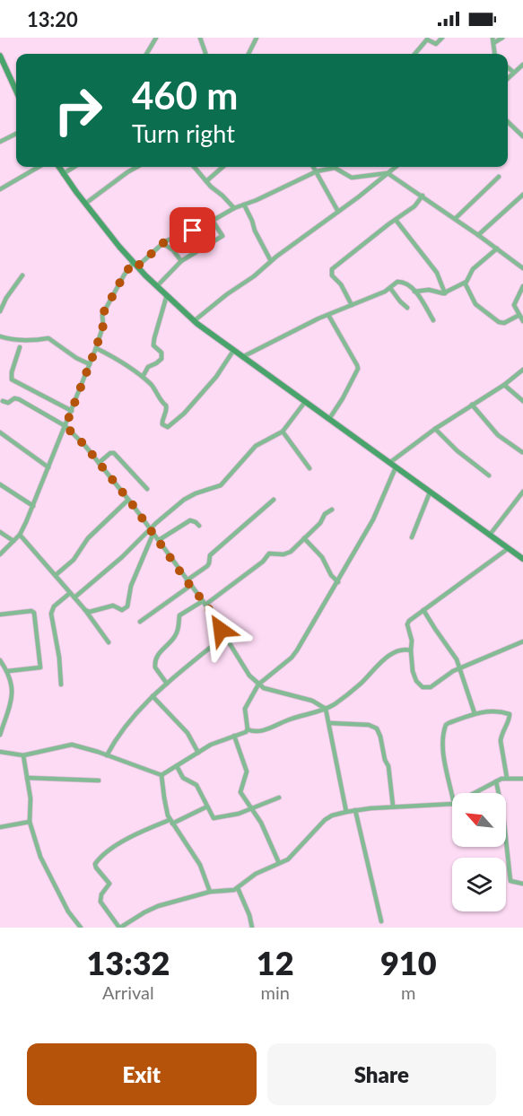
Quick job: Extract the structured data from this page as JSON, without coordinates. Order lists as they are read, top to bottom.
{
  "north": "top left",
  "page": {
    "status": "13:20",
    "turn": ["460 m", "Turn right"],
    "eta": [
      "13:32",
      "Arrival",
      "12",
      "min",
      "910",
      "m"
    ],
    "buttons": ["Exit", "Share"]
  }
}
